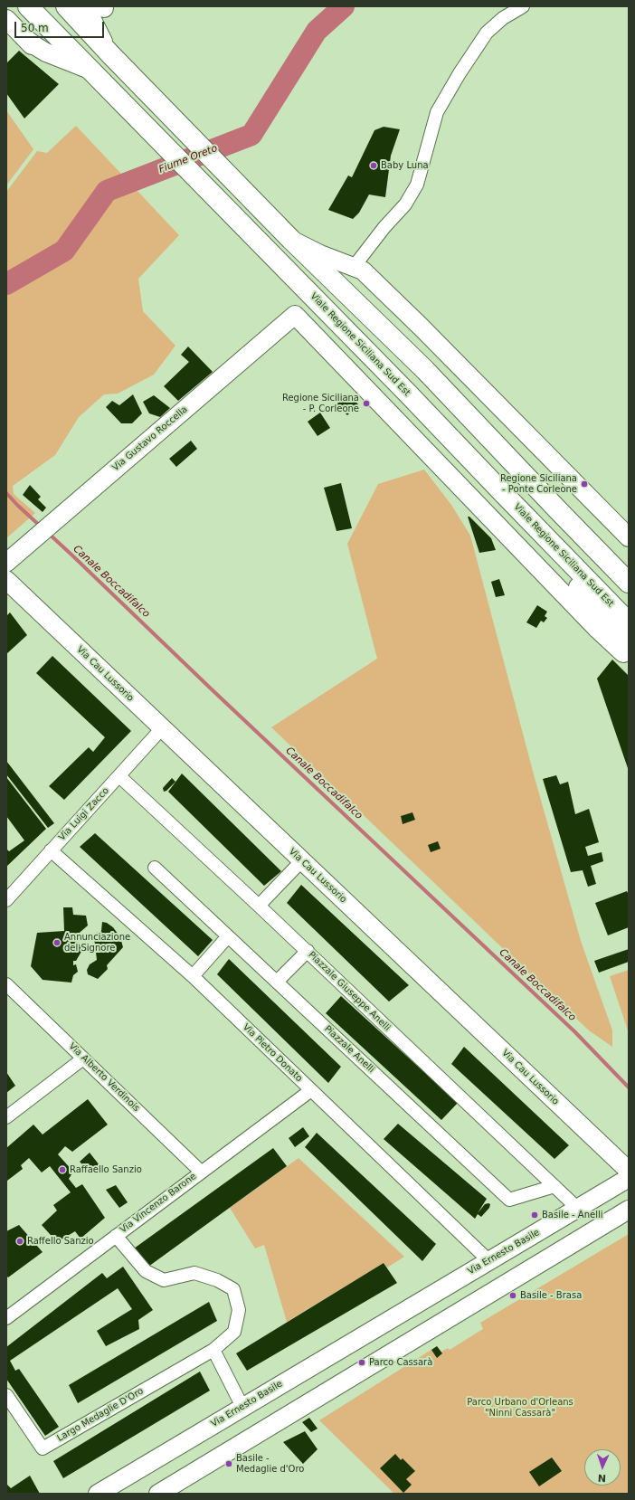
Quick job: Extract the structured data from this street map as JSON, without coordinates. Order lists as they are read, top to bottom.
{
  "streets": {
    "main road": ["Viale Regione Siciliana Sud Est"],
    "street": [
      "Via Gustavo Roccella",
      "Via Cau Lussorio",
      "Via Luigi Zacco",
      "Piazzale Giuseppe Anelli",
      "Piazzale Anelli",
      "Via Pietro Donato",
      "Via Alberto Verdinois",
      "Via Vincenzo Barone",
      "Via Ernesto Basile",
      "Largo Medaglie D'Oro"
    ]
  },
  "crossings": [
    ["Via Cau Lussorio", "Via Luigi Zacco"],
    ["Via Luigi Zacco", "Piazzale Giuseppe Anelli"],
    ["Via Luigi Zacco", "Via Pietro Donato"],
    ["Piazzale Giuseppe Anelli", "Piazzale Anelli"],
    ["Piazzale Giuseppe Anelli", "Via Ernesto Basile"],
    ["Via Pietro Donato", "Via Vincenzo Barone"],
    ["Via Pietro Donato", "Via Ernesto Basile"],
    ["Via Alberto Verdinois", "Via Vincenzo Barone"]
  ],
  "water": ["Fiume Oreto", "Canale Boccadifalco"],
  "parks": ["Parco Urbano d'Orleans \"Ninni Cassarà\""],
  "places": [
    "Baby Luna",
    "Regione Siciliana - P. Corleone",
    "Regione Siciliana - Ponte Corleone",
    "Annunciazione del Signore",
    "Raffaello Sanzio",
    "Basile - Anelli",
    "Raffello Sanzio",
    "Basile - Brasa",
    "Parco Cassarà",
    "Basile - Medaglie d'Oro"
  ],
  "scale_bar": "50 m",
  "north": "bottom"
}
